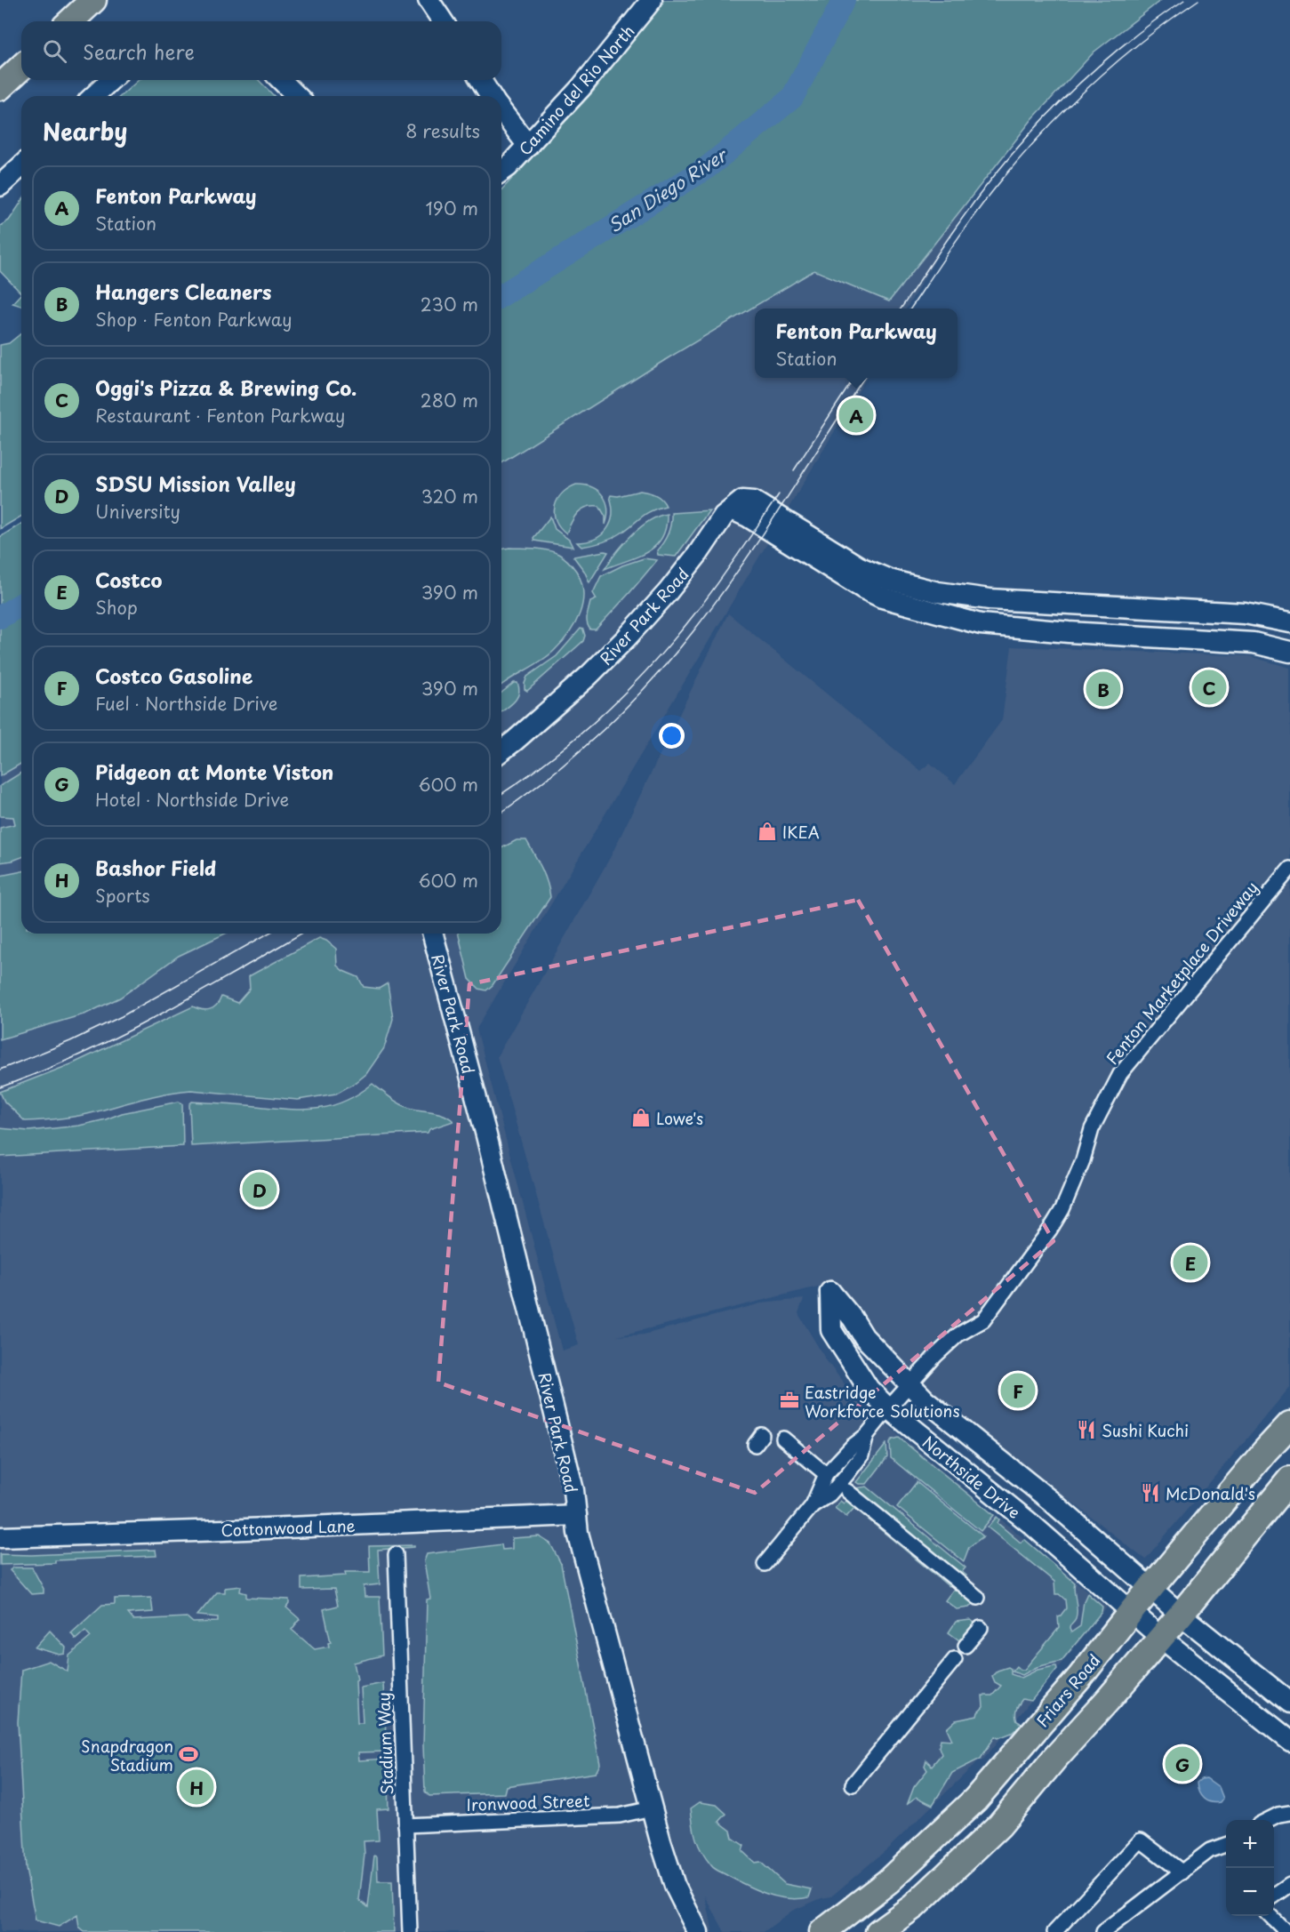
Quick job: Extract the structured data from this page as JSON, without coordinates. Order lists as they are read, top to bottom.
{
  "streets": {
    "highway": ["Friars Road"],
    "street": [
      "Camino del Rio North",
      "River Park Road",
      "Fenton Marketplace Driveway",
      "Northside Drive",
      "Cottonwood Lane",
      "Stadium Way",
      "Ironwood Street"
    ]
  },
  "crossings": [
    ["River Park Road", "Cottonwood Lane"],
    ["River Park Road", "Ironwood Street"],
    ["Fenton Marketplace Driveway", "Northside Drive"],
    ["Northside Drive", "Friars Road"],
    ["Stadium Way", "Ironwood Street"]
  ],
  "water": ["San Diego River"],
  "places": {
    "shop": ["IKEA", "Lowe's"],
    "office": ["Eastridge Workforce Solutions"],
    "restaurant": ["Sushi Kuchi", "McDonald's"],
    "sports": ["Snapdragon Stadium"]
  },
  "page": {
    "search": "Search here",
    "heading": ["Nearby", "8 results"],
    "list": [
      {
        "mark": "A",
        "name": "Fenton Parkway",
        "note": "Station",
        "value": "190 m"
      },
      {
        "mark": "B",
        "name": "Hangers Cleaners",
        "note": "Shop · Fenton Parkway",
        "value": "230 m"
      },
      {
        "mark": "C",
        "name": "Oggi's Pizza & Brewing Co.",
        "note": "Restaurant · Fenton Parkway",
        "value": "280 m"
      },
      {
        "mark": "D",
        "name": "SDSU Mission Valley",
        "note": "University",
        "value": "320 m"
      },
      {
        "mark": "E",
        "name": "Costco",
        "note": "Shop",
        "value": "390 m"
      },
      {
        "mark": "F",
        "name": "Costco Gasoline",
        "note": "Fuel · Northside Drive",
        "value": "390 m"
      },
      {
        "mark": "G",
        "name": "Pidgeon at Monte Viston",
        "note": "Hotel · Northside Drive",
        "value": "600 m"
      },
      {
        "mark": "H",
        "name": "Bashor Field",
        "note": "Sports",
        "value": "600 m"
      }
    ],
    "popup": ["Fenton Parkway", "Station"],
    "pins": [
      "A",
      "C",
      "B",
      "D",
      "E",
      "F",
      "G",
      "H"
    ],
    "map_buttons": ["+", "−"]
  }
}
